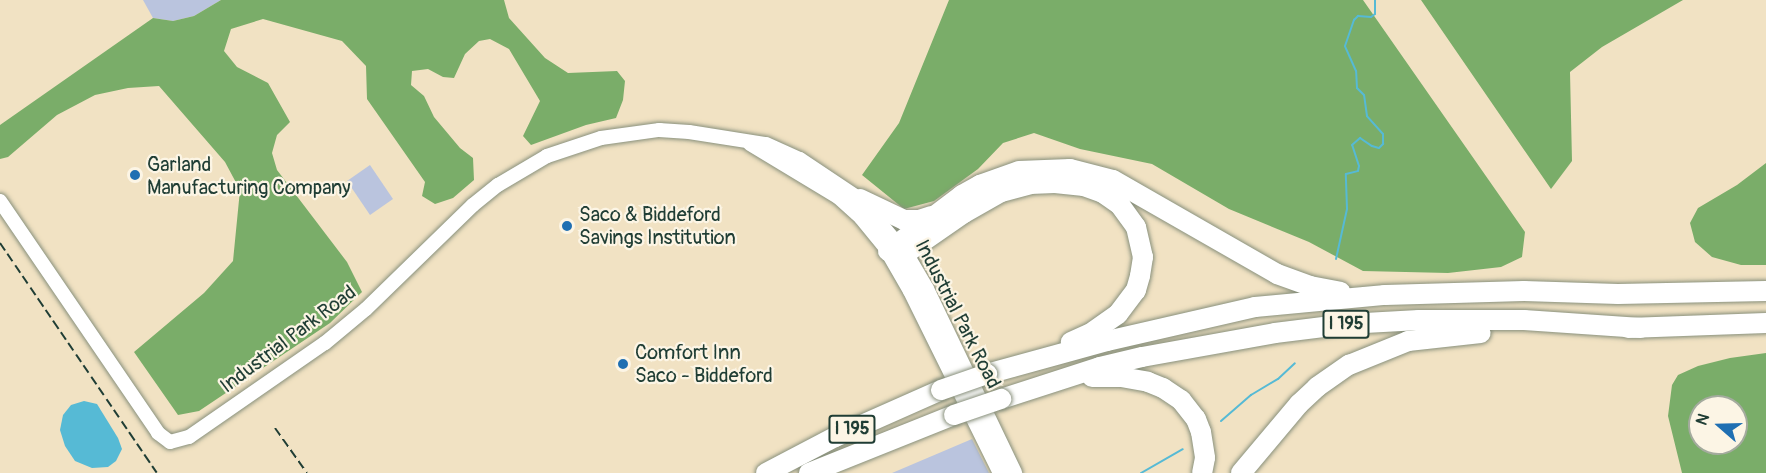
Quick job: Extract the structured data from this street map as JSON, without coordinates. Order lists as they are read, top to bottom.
{
  "streets": {
    "highway": ["I 195"],
    "main road": ["Industrial Park Road"]
  },
  "places": ["Garland Manufacturing Company", "Saco & Biddeford Savings Institution", "Comfort Inn Saco - Biddeford"],
  "north": "left"
}
